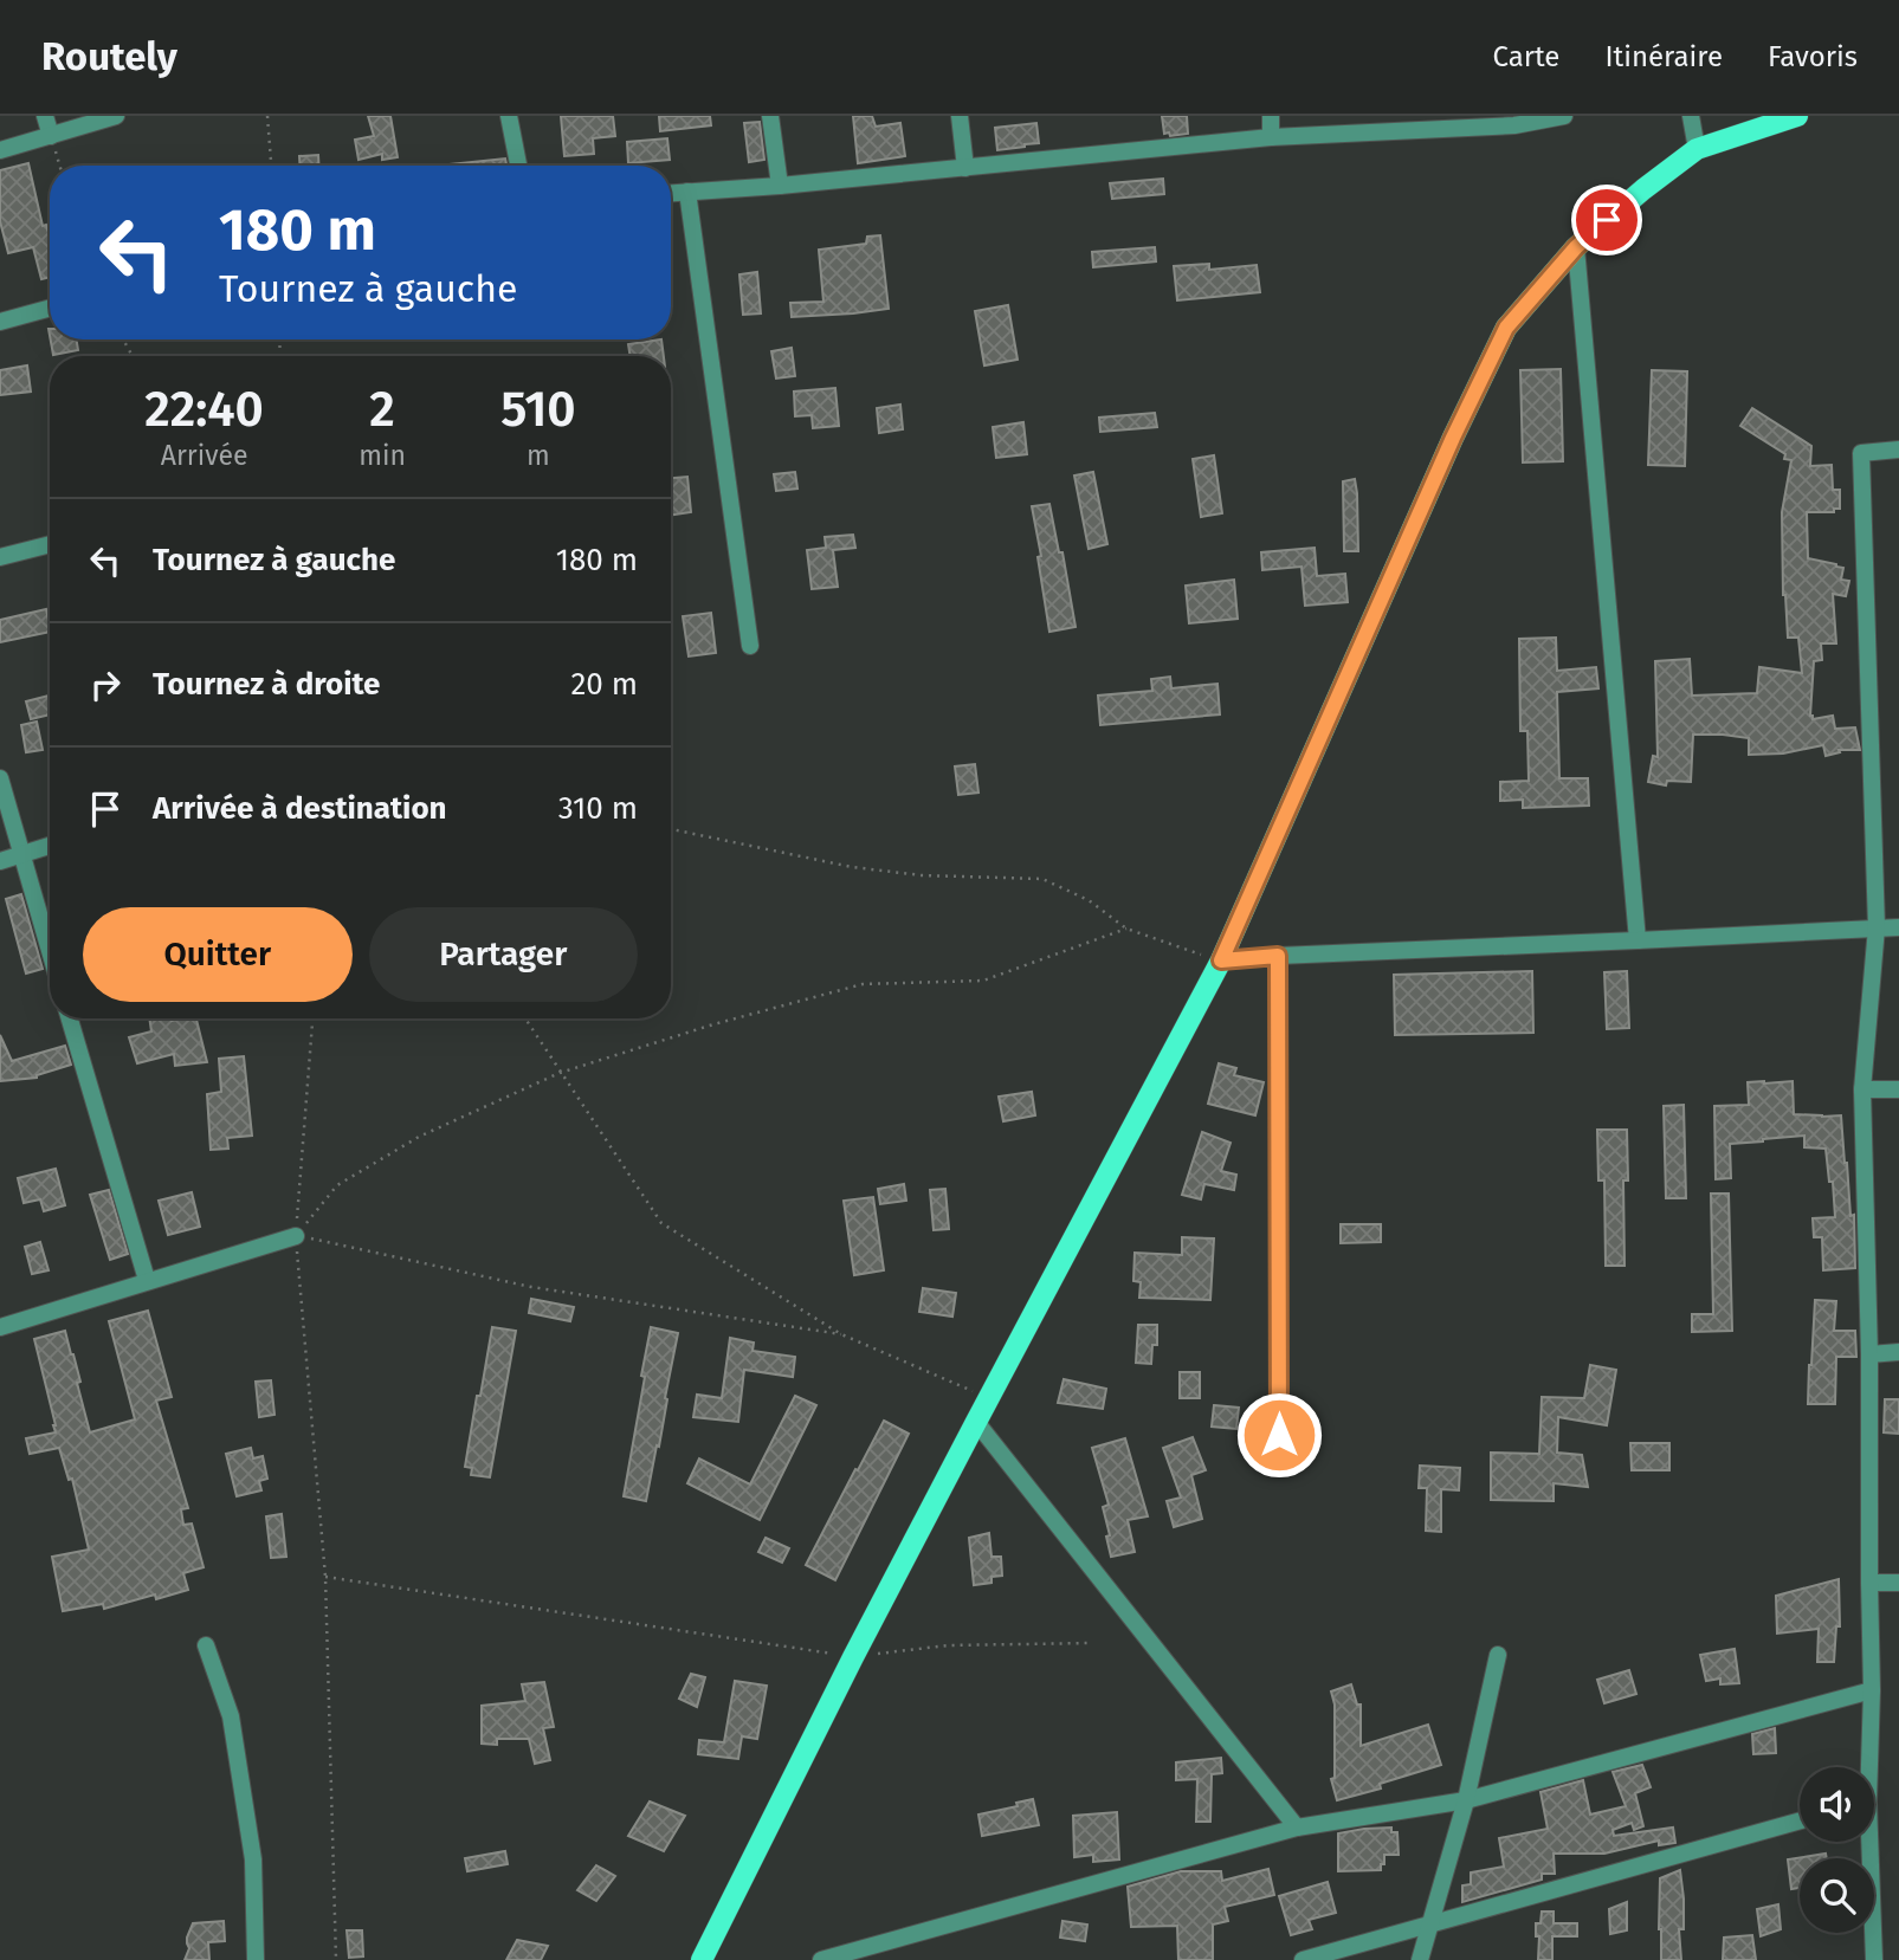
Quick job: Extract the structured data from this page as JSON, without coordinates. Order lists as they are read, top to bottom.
{
  "page": {
    "header": "Routely",
    "nav": ["Carte", "Itinéraire", "Favoris"],
    "turn": ["180 m", "Tournez à gauche"],
    "eta": [
      "22:40",
      "Arrivée",
      "2",
      "min",
      "510",
      "m"
    ],
    "list": [
      {
        "name": "Tournez à gauche",
        "value": "180 m"
      },
      {
        "name": "Tournez à droite",
        "value": "20 m"
      },
      {
        "name": "Arrivée à destination",
        "value": "310 m"
      }
    ],
    "buttons": ["Quitter", "Partager"]
  }
}
